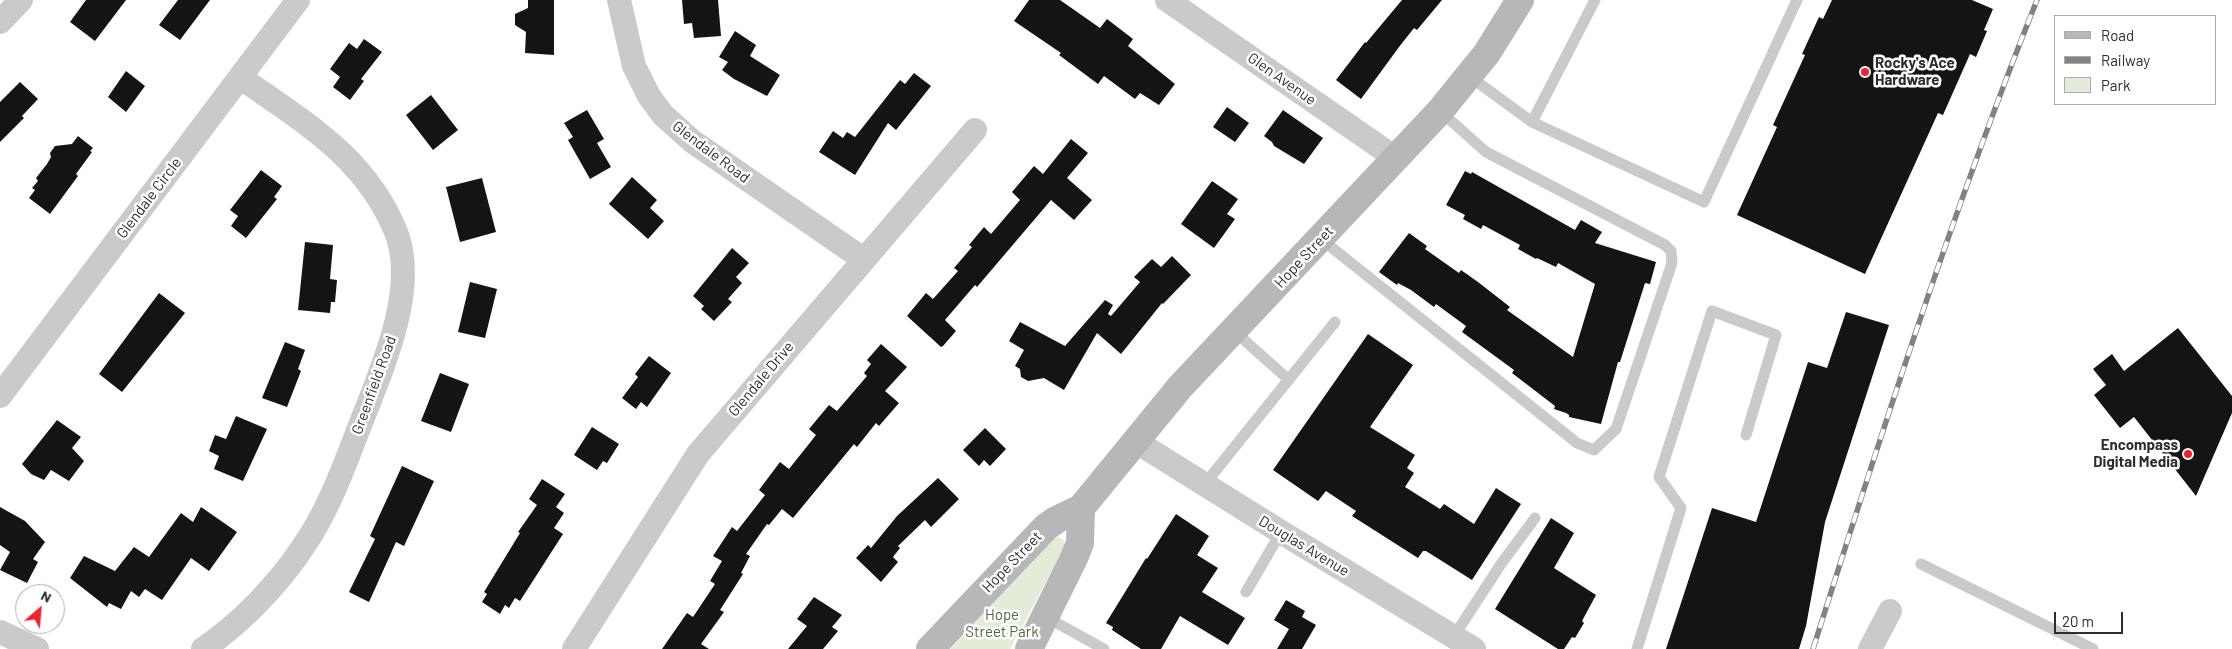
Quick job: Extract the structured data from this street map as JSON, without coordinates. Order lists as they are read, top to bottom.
{
  "streets": {
    "main road": ["Hope Street"],
    "street": [
      "Glen Avenue",
      "Glendale Road",
      "Glendale Circle",
      "Glendale Drive",
      "Greenfield Road",
      "Douglas Avenue"
    ]
  },
  "crossings": [
    ["Glen Avenue", "Hope Street"],
    ["Glendale Road", "Glendale Drive"],
    ["Glendale Circle", "Greenfield Road"],
    ["Hope Street", "Douglas Avenue"]
  ],
  "parks": ["Hope Street Park"],
  "places": ["Rocky's Ace Hardware", "Encompass Digital Media"],
  "legend": ["Road", "Railway", "Park"],
  "scale_bar": "20 m",
  "north": "top right"
}
